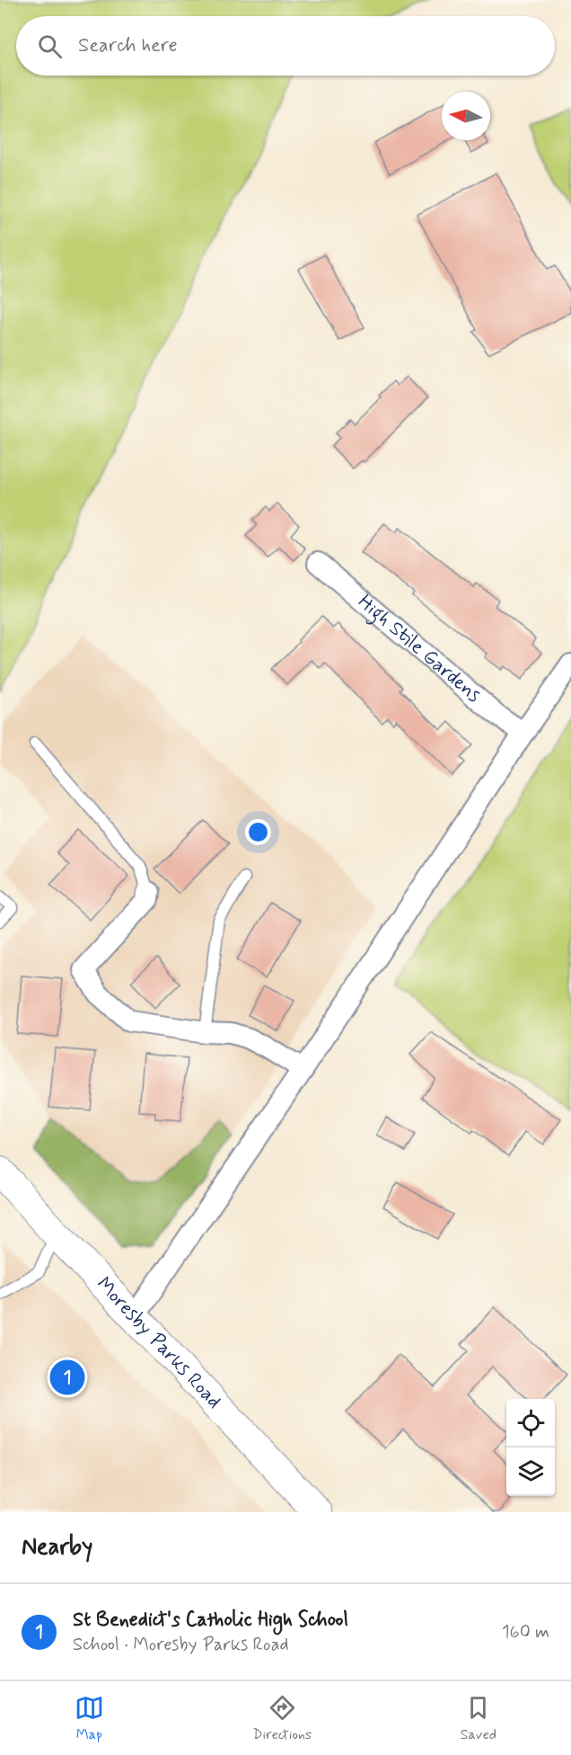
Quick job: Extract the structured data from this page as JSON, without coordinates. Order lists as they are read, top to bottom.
{
  "streets": {
    "street": ["High Stile Gardens", "Moresby Parks Road"]
  },
  "north": "left",
  "page": {
    "search": "Search here",
    "pins": "1",
    "heading": "Nearby",
    "list": [
      {
        "mark": "1",
        "name": "St Benedict's Catholic High School",
        "note": "School · Moresby Parks Road",
        "value": "160 m"
      }
    ],
    "nav": ["Map", "Directions", "Saved"]
  }
}
